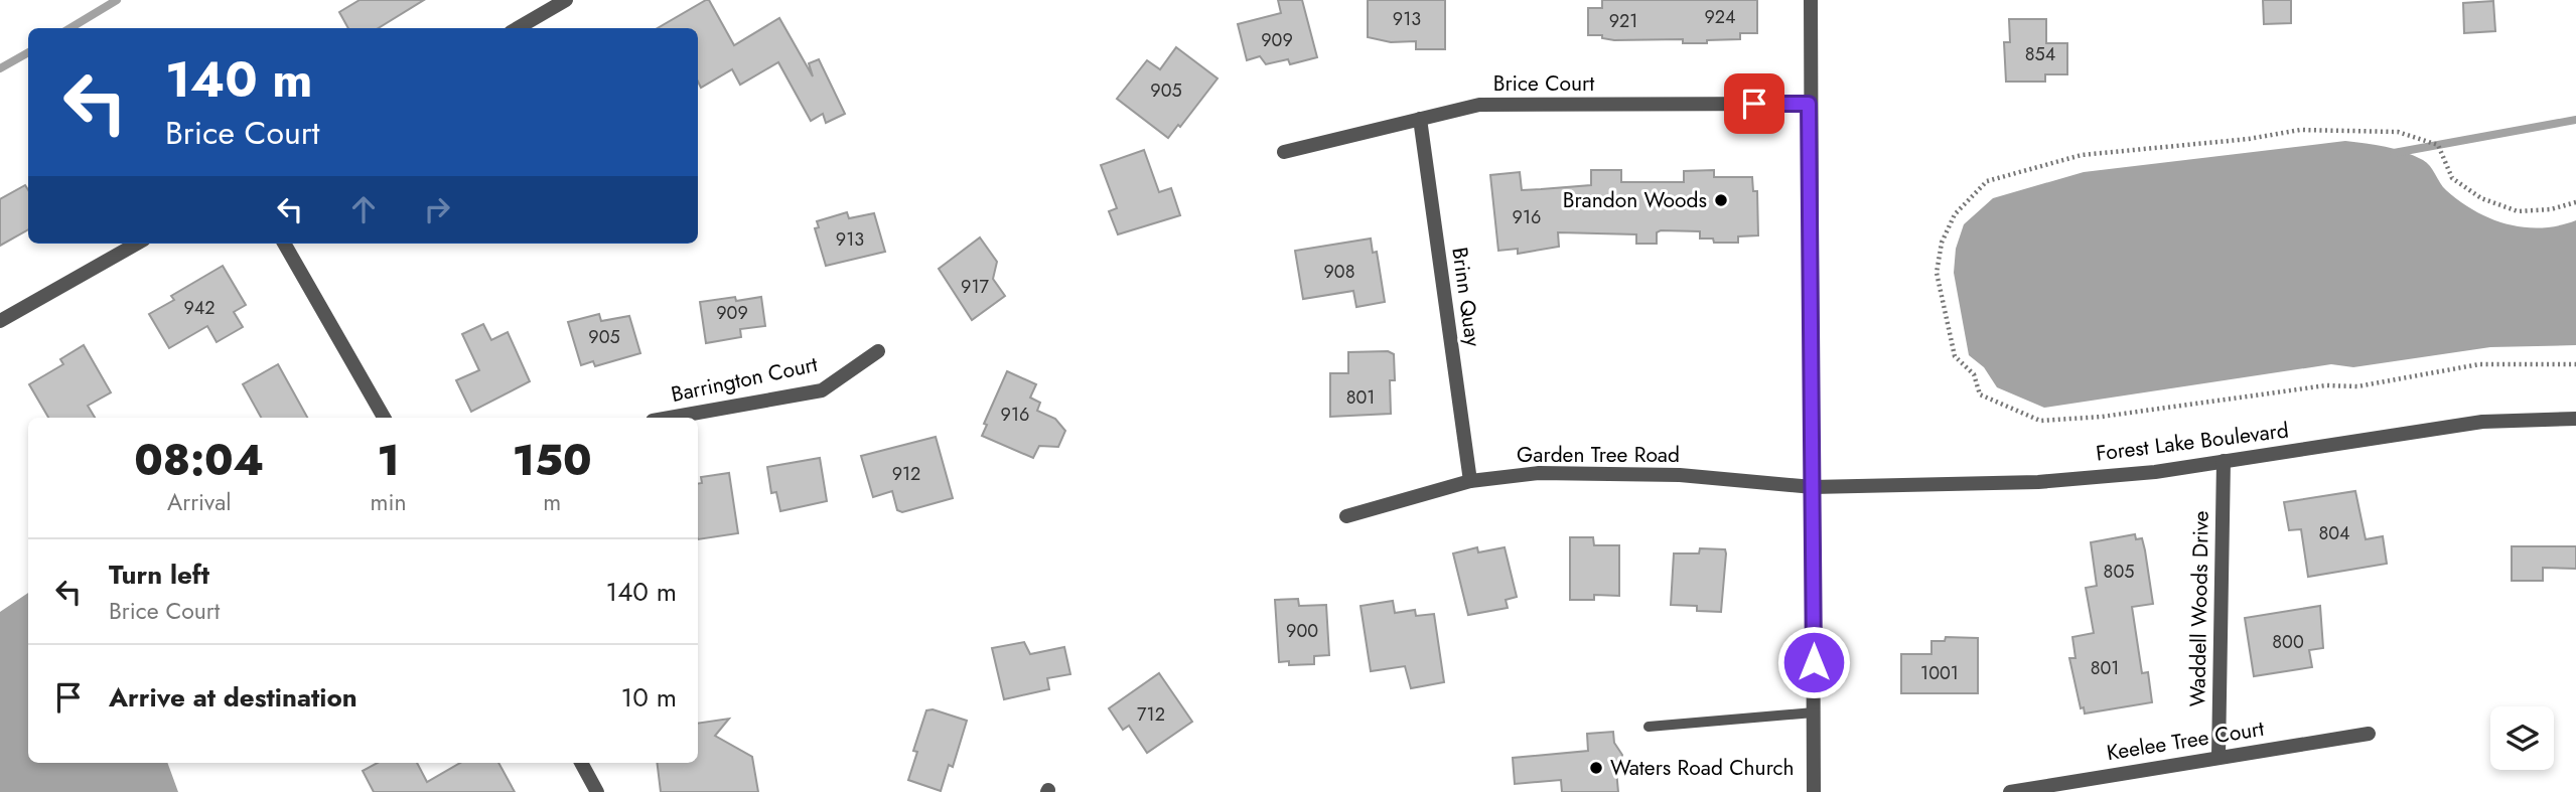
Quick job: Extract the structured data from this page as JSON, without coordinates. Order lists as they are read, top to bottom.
{
  "streets": {
    "street": [
      "Brice Court",
      "Brinn Quay",
      "Barrington Court",
      "Forest Lake Boulevard",
      "Garden Tree Road",
      "Waddell Woods Drive",
      "Keelee Tree Court"
    ]
  },
  "crossings": [
    ["Brice Court", "Brinn Quay"],
    ["Brinn Quay", "Garden Tree Road"],
    ["Forest Lake Boulevard", "Garden Tree Road"],
    ["Forest Lake Boulevard", "Waddell Woods Drive"],
    ["Waddell Woods Drive", "Keelee Tree Court"]
  ],
  "places": ["Brandon Woods", "Waters Road Church"],
  "house_numbers": [
    "924",
    "913",
    "921",
    "909",
    "854",
    "905",
    "916",
    "913",
    "908",
    "917",
    "942",
    "909",
    "905",
    "801",
    "916",
    "912",
    "804",
    "805",
    "900",
    "800",
    "801",
    "1001",
    "712"
  ],
  "page": {
    "turn": ["140 m", "Brice Court"],
    "eta": [
      "08:04",
      "Arrival",
      "1",
      "min",
      "150",
      "m"
    ],
    "list": [
      {
        "name": "Turn left",
        "note": "Brice Court",
        "value": "140 m"
      },
      {
        "name": "Arrive at destination",
        "value": "10 m"
      }
    ]
  }
}
